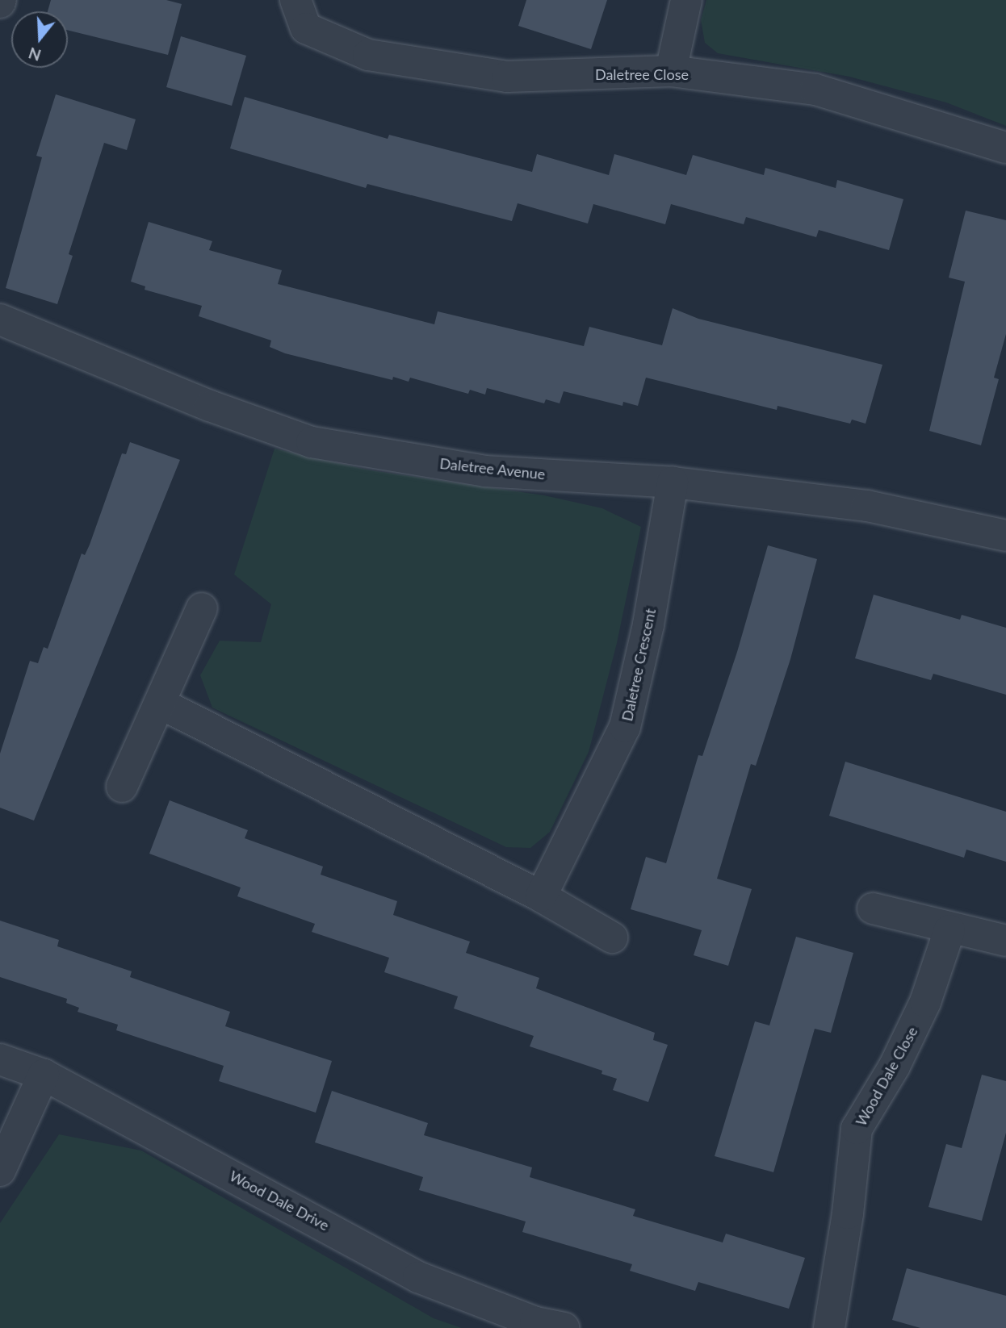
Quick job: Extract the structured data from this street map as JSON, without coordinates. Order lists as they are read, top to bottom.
{
  "streets": {
    "street": [
      "Daletree Close",
      "Daletree Avenue",
      "Daletree Crescent",
      "Wood Dale Close",
      "Wood Dale Drive"
    ]
  },
  "crossings": [
    ["Daletree Avenue", "Daletree Crescent"]
  ],
  "north": "bottom"
}
